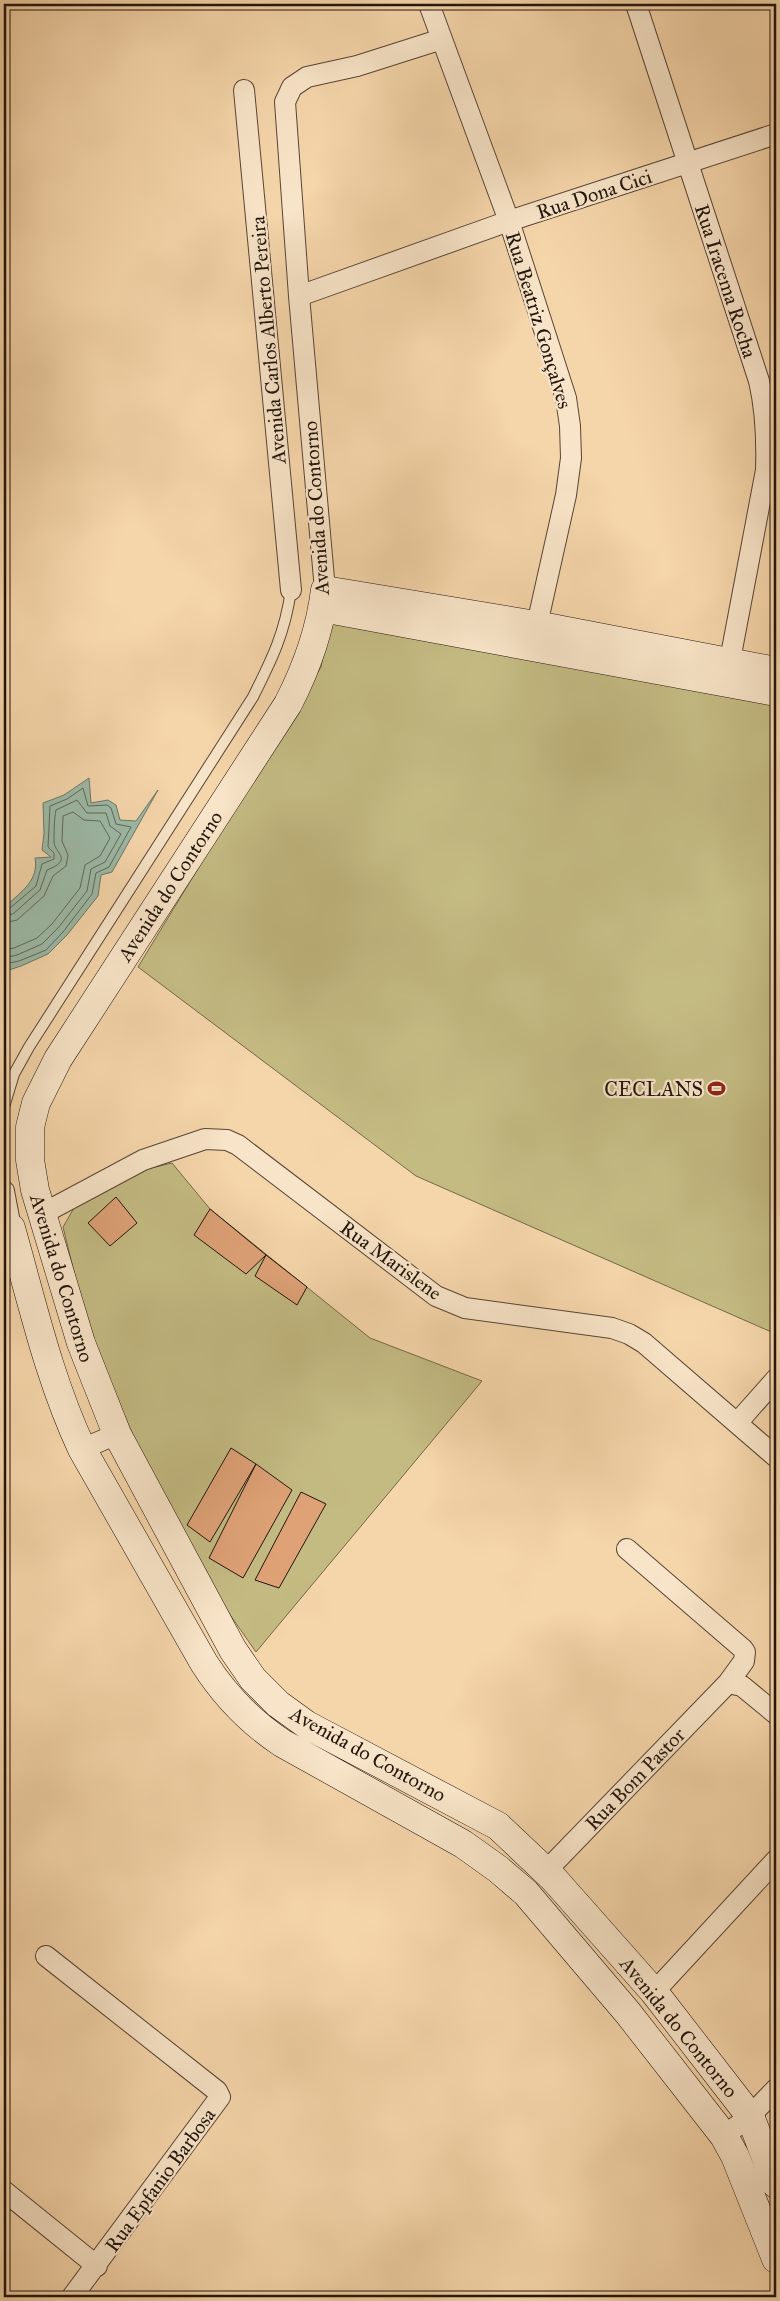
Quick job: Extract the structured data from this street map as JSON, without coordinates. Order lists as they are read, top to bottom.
{
  "streets": {
    "street": [
      "Rua Dona Cici",
      "Rua Iracema Rocha",
      "Rua Beatriz Gonçalves",
      "Avenida Carlos Alberto Pereira",
      "Avenida do Contorno",
      "Rua Marislene",
      "Rua Bom Pastor",
      "Rua Epfanio Barbosa"
    ]
  },
  "crossings": [
    ["Rua Dona Cici", "Rua Iracema Rocha"],
    ["Rua Dona Cici", "Rua Beatriz Gonçalves"],
    ["Rua Dona Cici", "Avenida do Contorno"],
    ["Rua Beatriz Gonçalves", "Avenida do Contorno"],
    ["Avenida do Contorno", "Rua Marislene"],
    ["Avenida do Contorno", "Rua Bom Pastor"]
  ],
  "places": {
    "sports": ["CECLANS"]
  }
}
